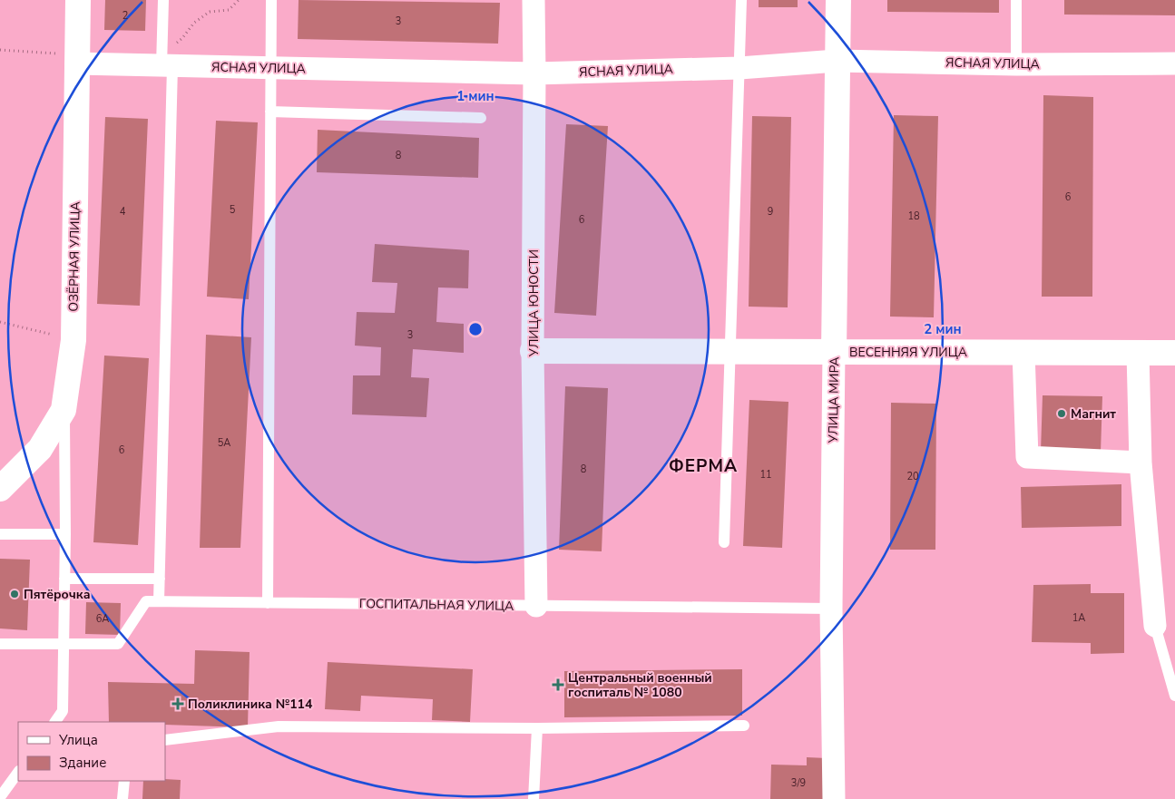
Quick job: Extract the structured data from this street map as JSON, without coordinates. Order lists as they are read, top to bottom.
{
  "streets": {
    "street": [
      "ЯСНАЯ УЛИЦА",
      "ОЗЁРНАЯ УЛИЦА",
      "УЛИЦА ЮНОСТИ",
      "ВЕСЕННЯЯ УЛИЦА",
      "УЛИЦА МИРА"
    ],
    "lane": ["ГОСПИТАЛЬНАЯ УЛИЦА"]
  },
  "crossings": [
    ["ЯСНАЯ УЛИЦА", "ОЗЁРНАЯ УЛИЦА"],
    ["ЯСНАЯ УЛИЦА", "УЛИЦА ЮНОСТИ"],
    ["ЯСНАЯ УЛИЦА", "УЛИЦА МИРА"],
    ["УЛИЦА ЮНОСТИ", "ВЕСЕННЯЯ УЛИЦА"],
    ["УЛИЦА ЮНОСТИ", "ГОСПИТАЛЬНАЯ УЛИЦА"],
    ["ВЕСЕННЯЯ УЛИЦА", "УЛИЦА МИРА"],
    ["УЛИЦА МИРА", "ГОСПИТАЛЬНАЯ УЛИЦА"]
  ],
  "districts": ["ФЕРМА"],
  "places": {
    "other": ["Магнит", "Пятёрочка"],
    "health": ["Центральный военный госпиталь № 1080", "Поликлиника №114"]
  },
  "house_numbers": [
    "2",
    "3",
    "8",
    "6",
    "5",
    "4",
    "9",
    "18",
    "6",
    "3",
    "5А",
    "6",
    "8",
    "11",
    "20",
    "1А",
    "6А",
    "3/9"
  ],
  "legend": ["Улица", "Здание"],
  "rings": ["1 мин", "2 мин"]
}
